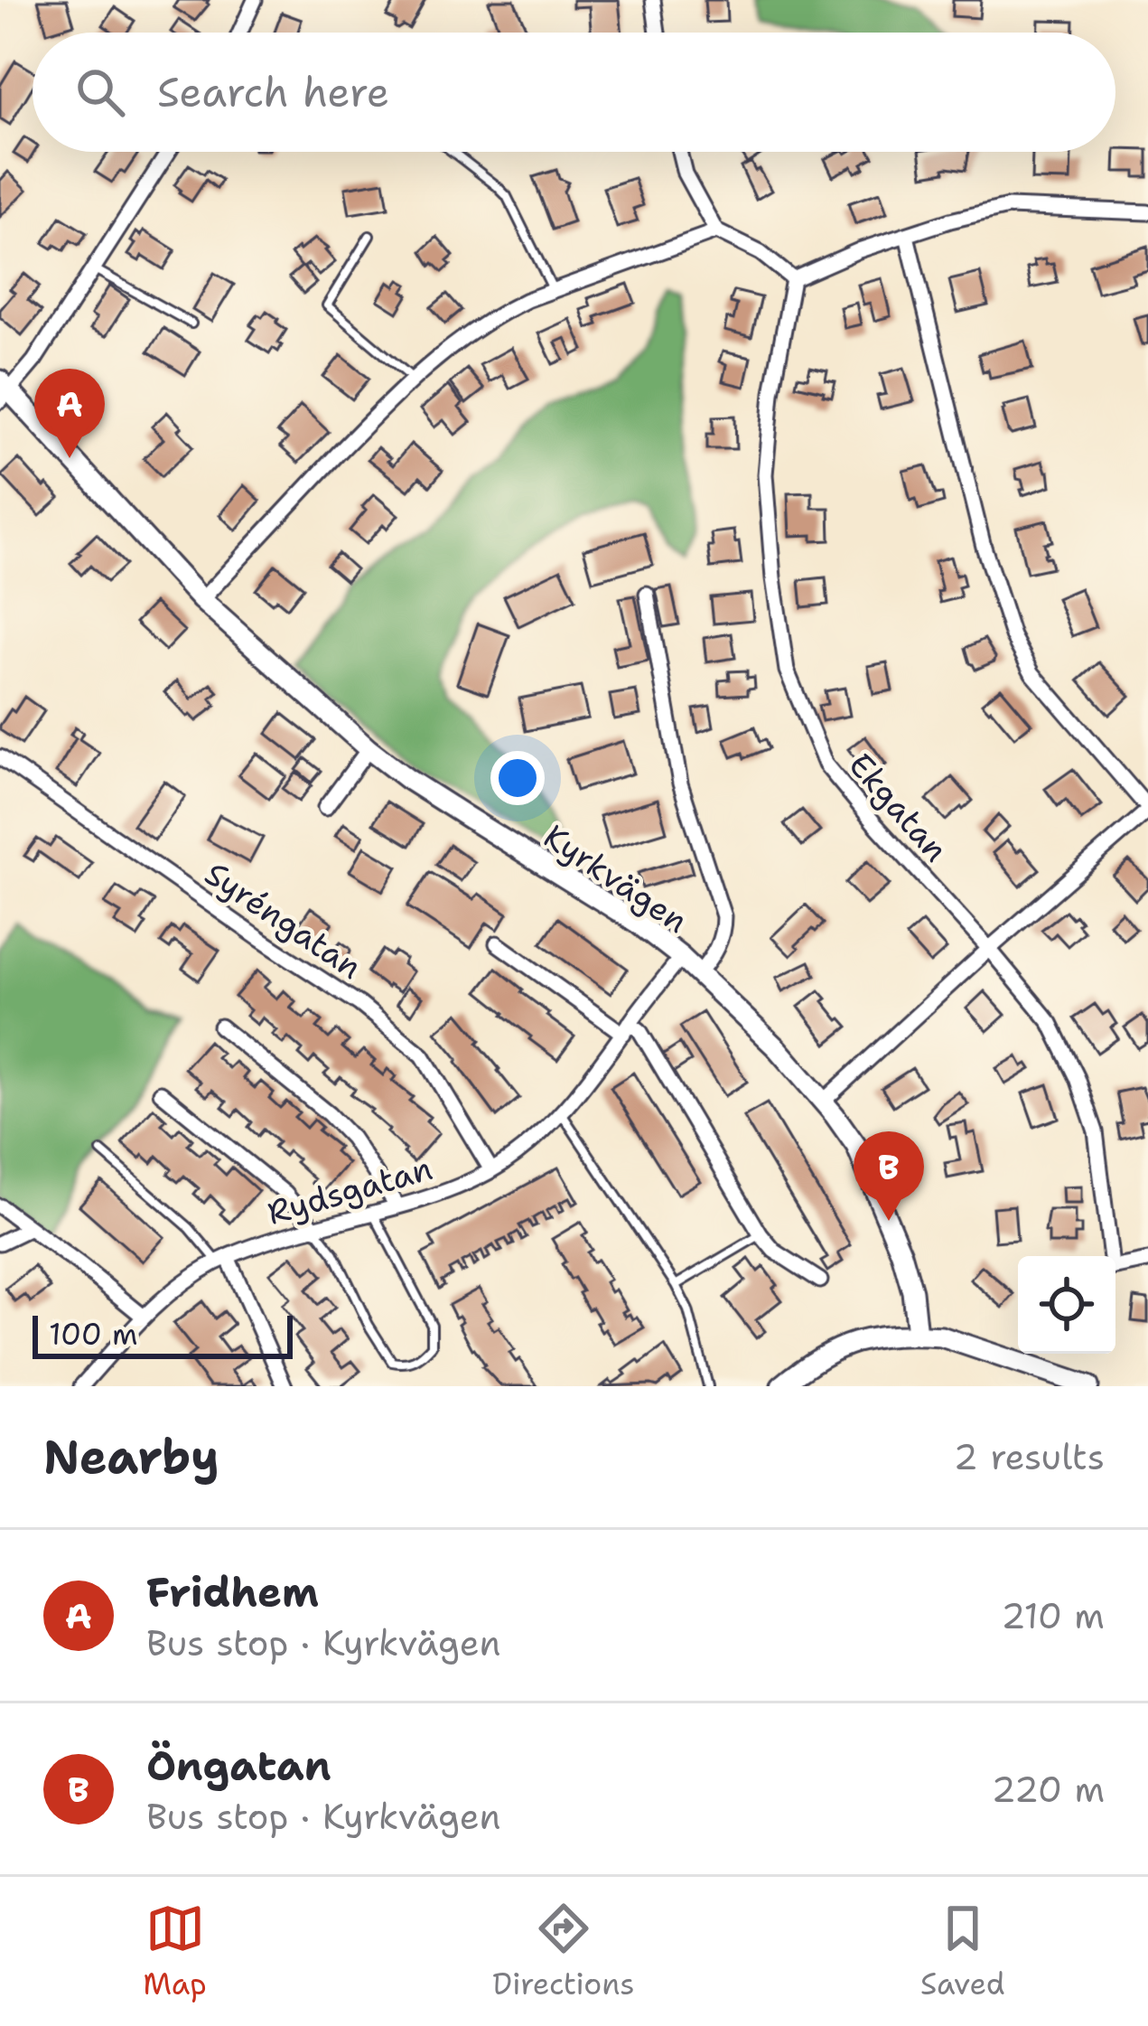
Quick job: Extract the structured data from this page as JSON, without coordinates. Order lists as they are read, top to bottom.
{
  "streets": {
    "street": [
      "Ekgatan",
      "Kyrkvägen",
      "Syréngatan",
      "Rydsgatan"
    ]
  },
  "crossings": [
    ["Kyrkvägen", "Rydsgatan"],
    ["Syréngatan", "Rydsgatan"]
  ],
  "scale_bar": "100 m",
  "page": {
    "search": "Search here",
    "pins": ["A", "B"],
    "scale": "100 m",
    "heading": ["Nearby", "2 results"],
    "list": [
      {
        "mark": "A",
        "name": "Fridhem",
        "note": "Bus stop · Kyrkvägen",
        "value": "210 m"
      },
      {
        "mark": "B",
        "name": "Öngatan",
        "note": "Bus stop · Kyrkvägen",
        "value": "220 m"
      }
    ],
    "nav": ["Map", "Directions", "Saved"]
  }
}
